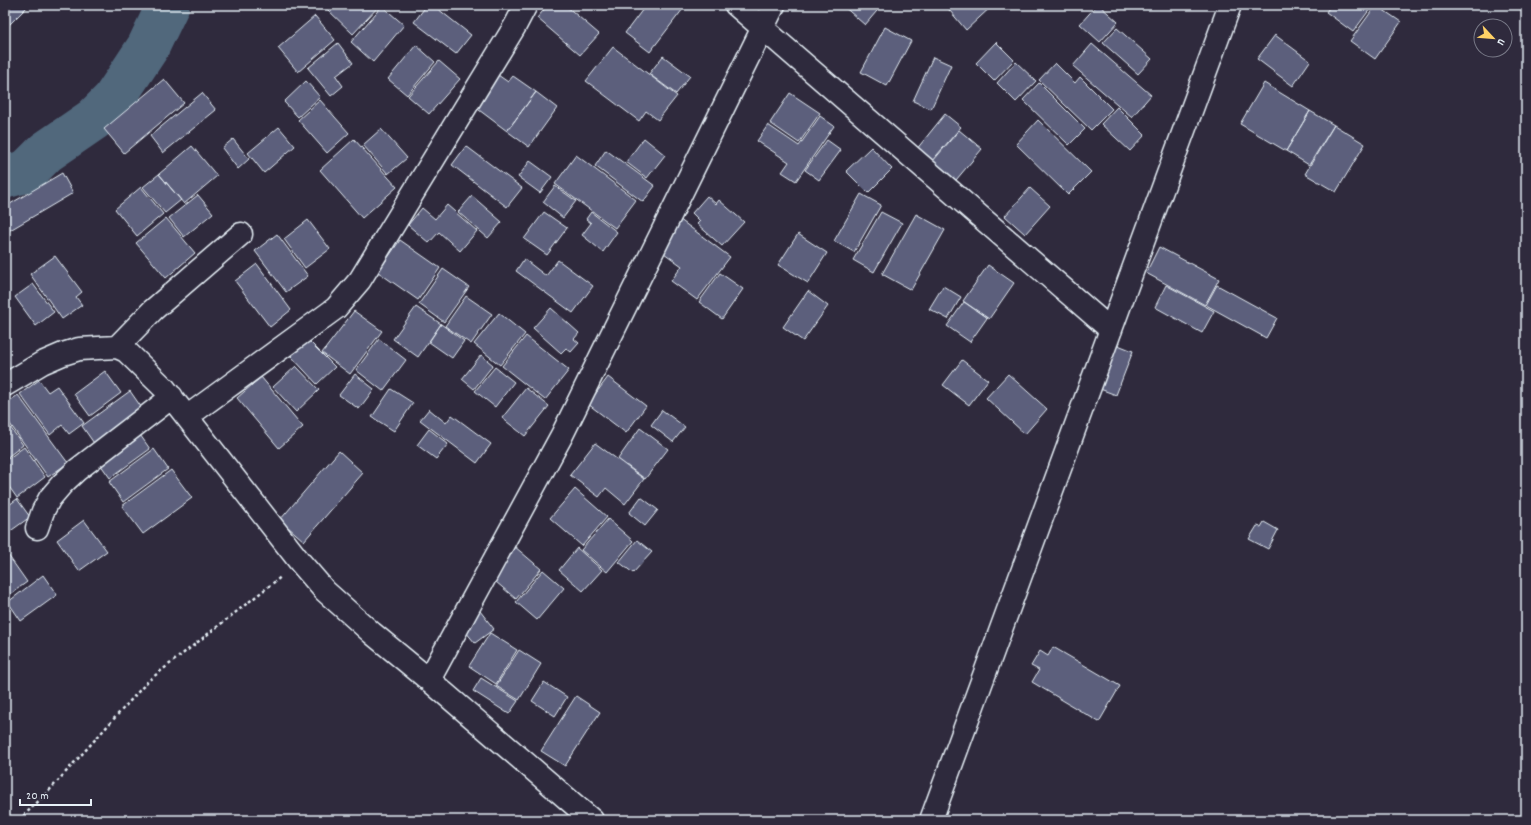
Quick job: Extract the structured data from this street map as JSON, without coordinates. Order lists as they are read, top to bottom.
{
  "scale_bar": "20 m",
  "north": "bottom right"
}
